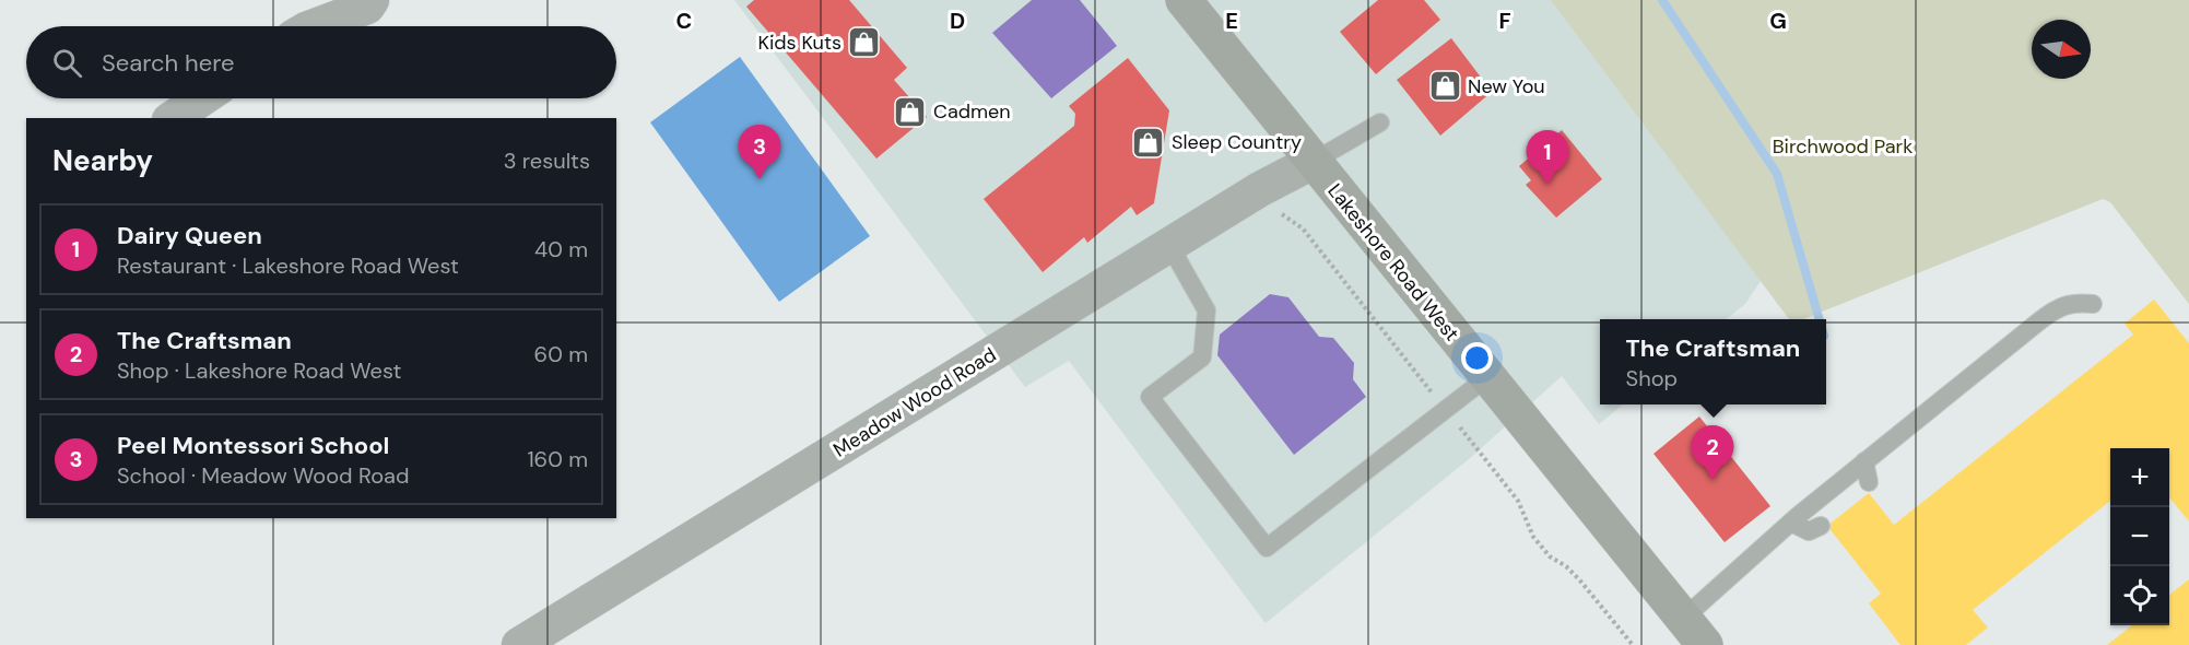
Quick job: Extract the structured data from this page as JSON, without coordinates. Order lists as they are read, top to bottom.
{
  "streets": {
    "main road": ["Lakeshore Road West"],
    "street": ["Meadow Wood Road"]
  },
  "crossings": [
    ["Lakeshore Road West", "Meadow Wood Road"]
  ],
  "parks": ["Birchwood Park"],
  "places": {
    "shop": [
      "Kids Kuts",
      "New You",
      "Cadmen",
      "Sleep Country"
    ]
  },
  "north": "right",
  "page": {
    "search": "Search here",
    "heading": ["Nearby", "3 results"],
    "pins": ["3", "1", "2"],
    "list": [
      {
        "mark": "1",
        "name": "Dairy Queen",
        "note": "Restaurant · Lakeshore Road West",
        "value": "40 m"
      },
      {
        "mark": "2",
        "name": "The Craftsman",
        "note": "Shop · Lakeshore Road West",
        "value": "60 m"
      },
      {
        "mark": "3",
        "name": "Peel Montessori School",
        "note": "School · Meadow Wood Road",
        "value": "160 m"
      }
    ],
    "popup": ["The Craftsman", "Shop"],
    "map_buttons": ["+", "−"]
  },
  "grid": {
    "columns": [
      "C",
      "D",
      "E",
      "F",
      "G"
    ]
  }
}
